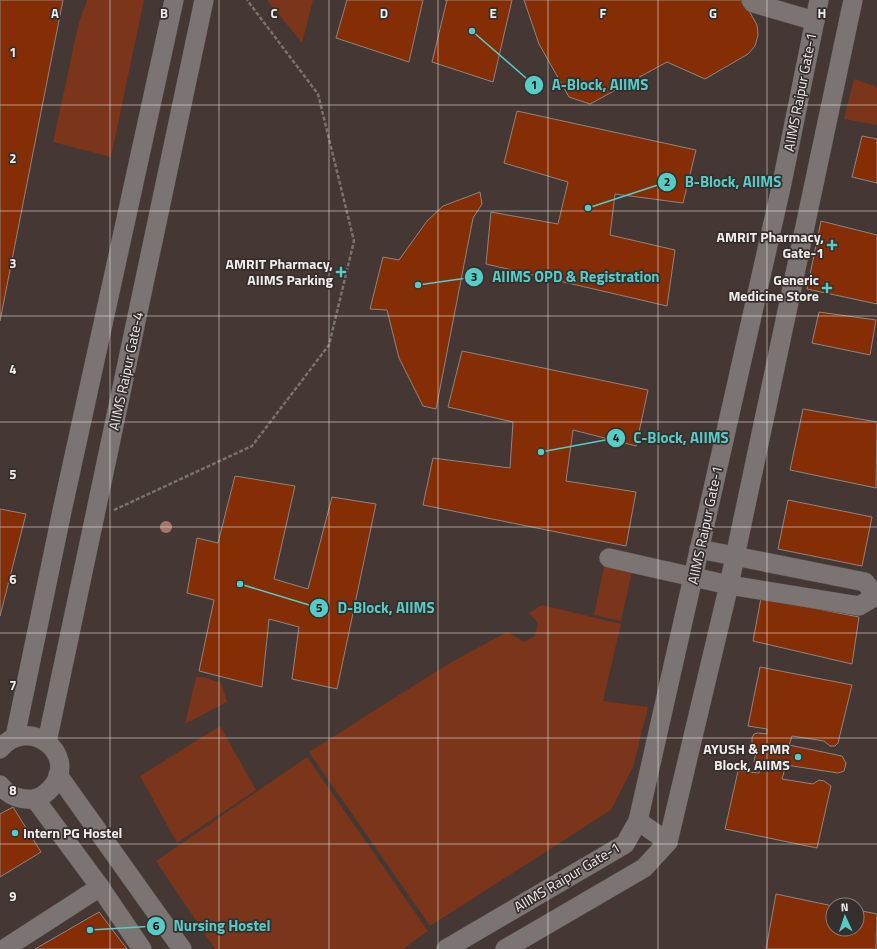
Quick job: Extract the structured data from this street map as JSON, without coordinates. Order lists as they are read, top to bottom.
{
  "streets": {
    "lane": ["AIIMS Raipur Gate-1", "AIIMS Raipur Gate-4"]
  },
  "places": {
    "other": [
      "A-Block, AIIMS",
      "B-Block, AIIMS",
      "AIIMS OPD & Registration",
      "C-Block, AIIMS",
      "D-Block, AIIMS",
      "AYUSH & PMR Block, AIIMS",
      "Intern PG Hostel",
      "Nursing Hostel"
    ],
    "health": ["AMRIT Pharmacy, Gate-1", "AMRIT Pharmacy, AIIMS Parking", "Generic Medicine Store"]
  },
  "north": "top",
  "grid": {
    "columns": [
      "A",
      "B",
      "C",
      "D",
      "E",
      "F",
      "G",
      "H"
    ],
    "rows": [
      "1",
      "2",
      "3",
      "4",
      "5",
      "6",
      "7",
      "8",
      "9"
    ]
  }
}
